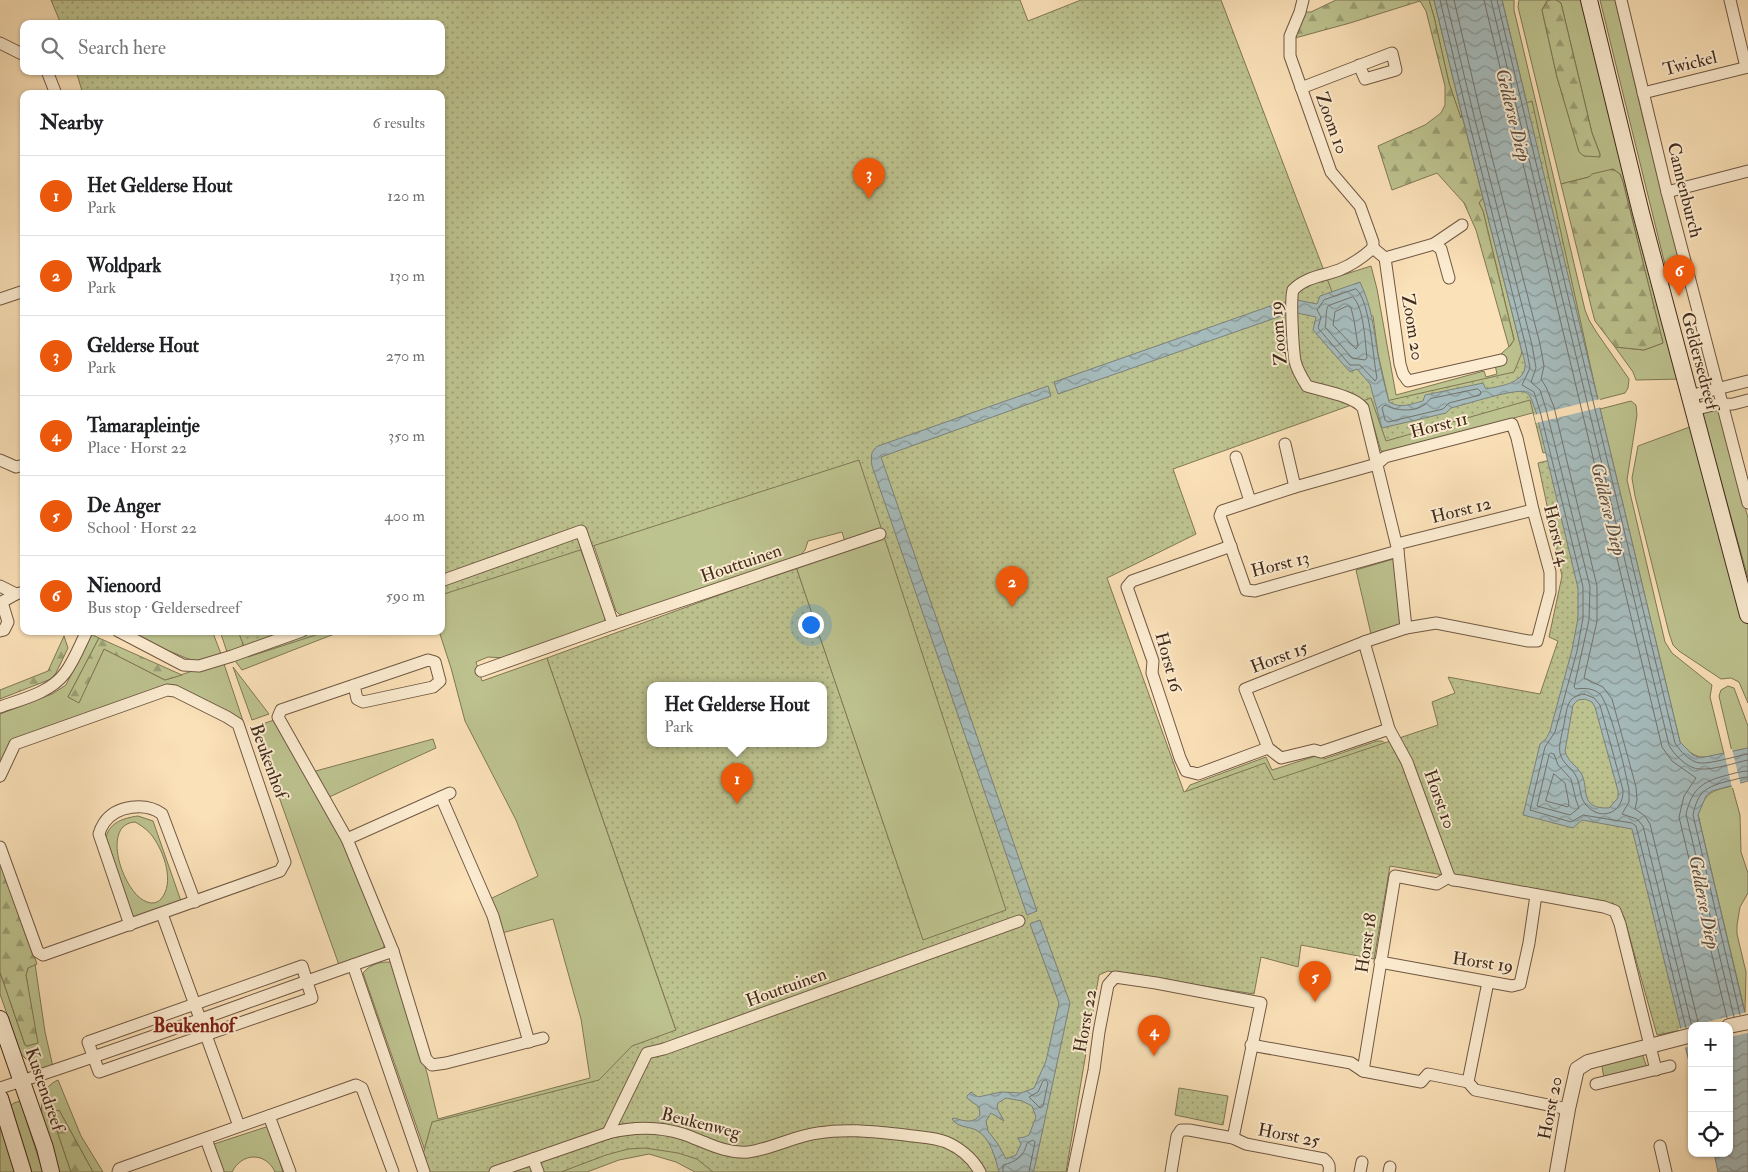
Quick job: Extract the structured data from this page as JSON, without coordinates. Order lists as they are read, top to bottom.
{
  "streets": {
    "main road": ["Geldersedreef", "Kustendreef"],
    "street": [
      "Twickel",
      "Zoom 10",
      "Cannenburch",
      "Zoom 20",
      "Zoom 19",
      "Horst 11",
      "Horst 12",
      "Horst 14",
      "Houttuinen",
      "Horst 13",
      "Horst 15",
      "Horst 16",
      "Beukenhof",
      "Horst 10",
      "Horst 18",
      "Horst 19",
      "Horst 22",
      "Horst 20",
      "Beukenweg",
      "Horst 25"
    ]
  },
  "crossings": [
    ["Twickel", "Cannenburch"],
    ["Zoom 10", "Zoom 19"],
    ["Zoom 19", "Horst 11"],
    ["Horst 11", "Horst 14"],
    ["Horst 11", "Horst 13"],
    ["Horst 12", "Horst 14"],
    ["Horst 12", "Horst 13"],
    ["Houttuinen", "Beukenweg"],
    ["Horst 13", "Horst 16"],
    ["Horst 15", "Horst 16"],
    ["Horst 15", "Horst 10"],
    ["Horst 10", "Horst 18"],
    ["Horst 18", "Horst 19"],
    ["Horst 22", "Horst 25"]
  ],
  "districts": ["Beukenhof"],
  "water": ["Gelderse Diep"],
  "page": {
    "search": "Search here",
    "heading": ["Nearby", "6 results"],
    "list": [
      {
        "mark": "1",
        "name": "Het Gelderse Hout",
        "note": "Park",
        "value": "120 m"
      },
      {
        "mark": "2",
        "name": "Woldpark",
        "note": "Park",
        "value": "130 m"
      },
      {
        "mark": "3",
        "name": "Gelderse Hout",
        "note": "Park",
        "value": "270 m"
      },
      {
        "mark": "4",
        "name": "Tamarapleintje",
        "note": "Place · Horst 22",
        "value": "350 m"
      },
      {
        "mark": "5",
        "name": "De Anger",
        "note": "School · Horst 22",
        "value": "400 m"
      },
      {
        "mark": "6",
        "name": "Nienoord",
        "note": "Bus stop · Geldersedreef",
        "value": "590 m"
      }
    ],
    "pins": [
      "3",
      "6",
      "2",
      "1",
      "5",
      "4"
    ],
    "popup": ["Het Gelderse Hout", "Park"],
    "map_buttons": ["+", "−"]
  }
}
